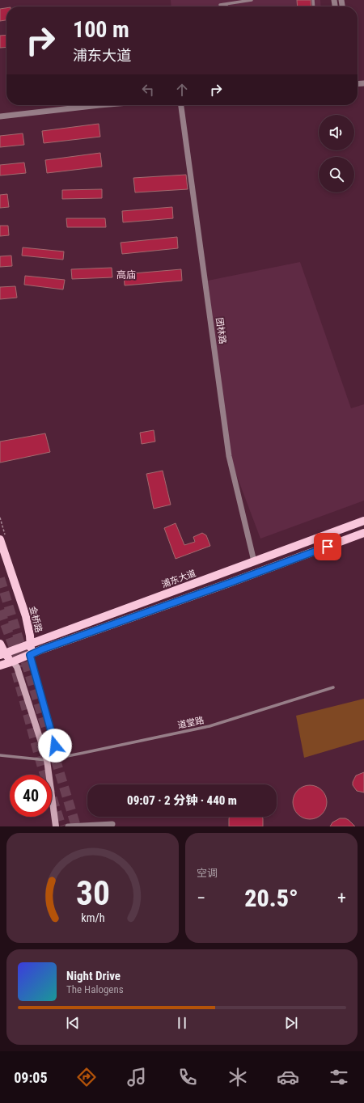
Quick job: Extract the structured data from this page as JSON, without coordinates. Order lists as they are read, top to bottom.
{
  "streets": {
    "main road": ["浦东大道", "金桥路"],
    "street": ["团林路"],
    "lane": ["道堂路"]
  },
  "crossings": [
    ["团林路", "浦东大道"],
    ["浦东大道", "金桥路"],
    ["金桥路", "道堂路"]
  ],
  "districts": ["高庙"],
  "page": {
    "turn": ["100 m", "浦东大道"],
    "limit": "40",
    "trip": "09:07 · 2 分钟 · 440 m",
    "tile": "空调",
    "heat": ["−", "20.5°", "+"],
    "song": ["Night Drive", "The Halogens"],
    "tabs": "09:05",
    "gauge": ["30", "km/h"]
  }
}
